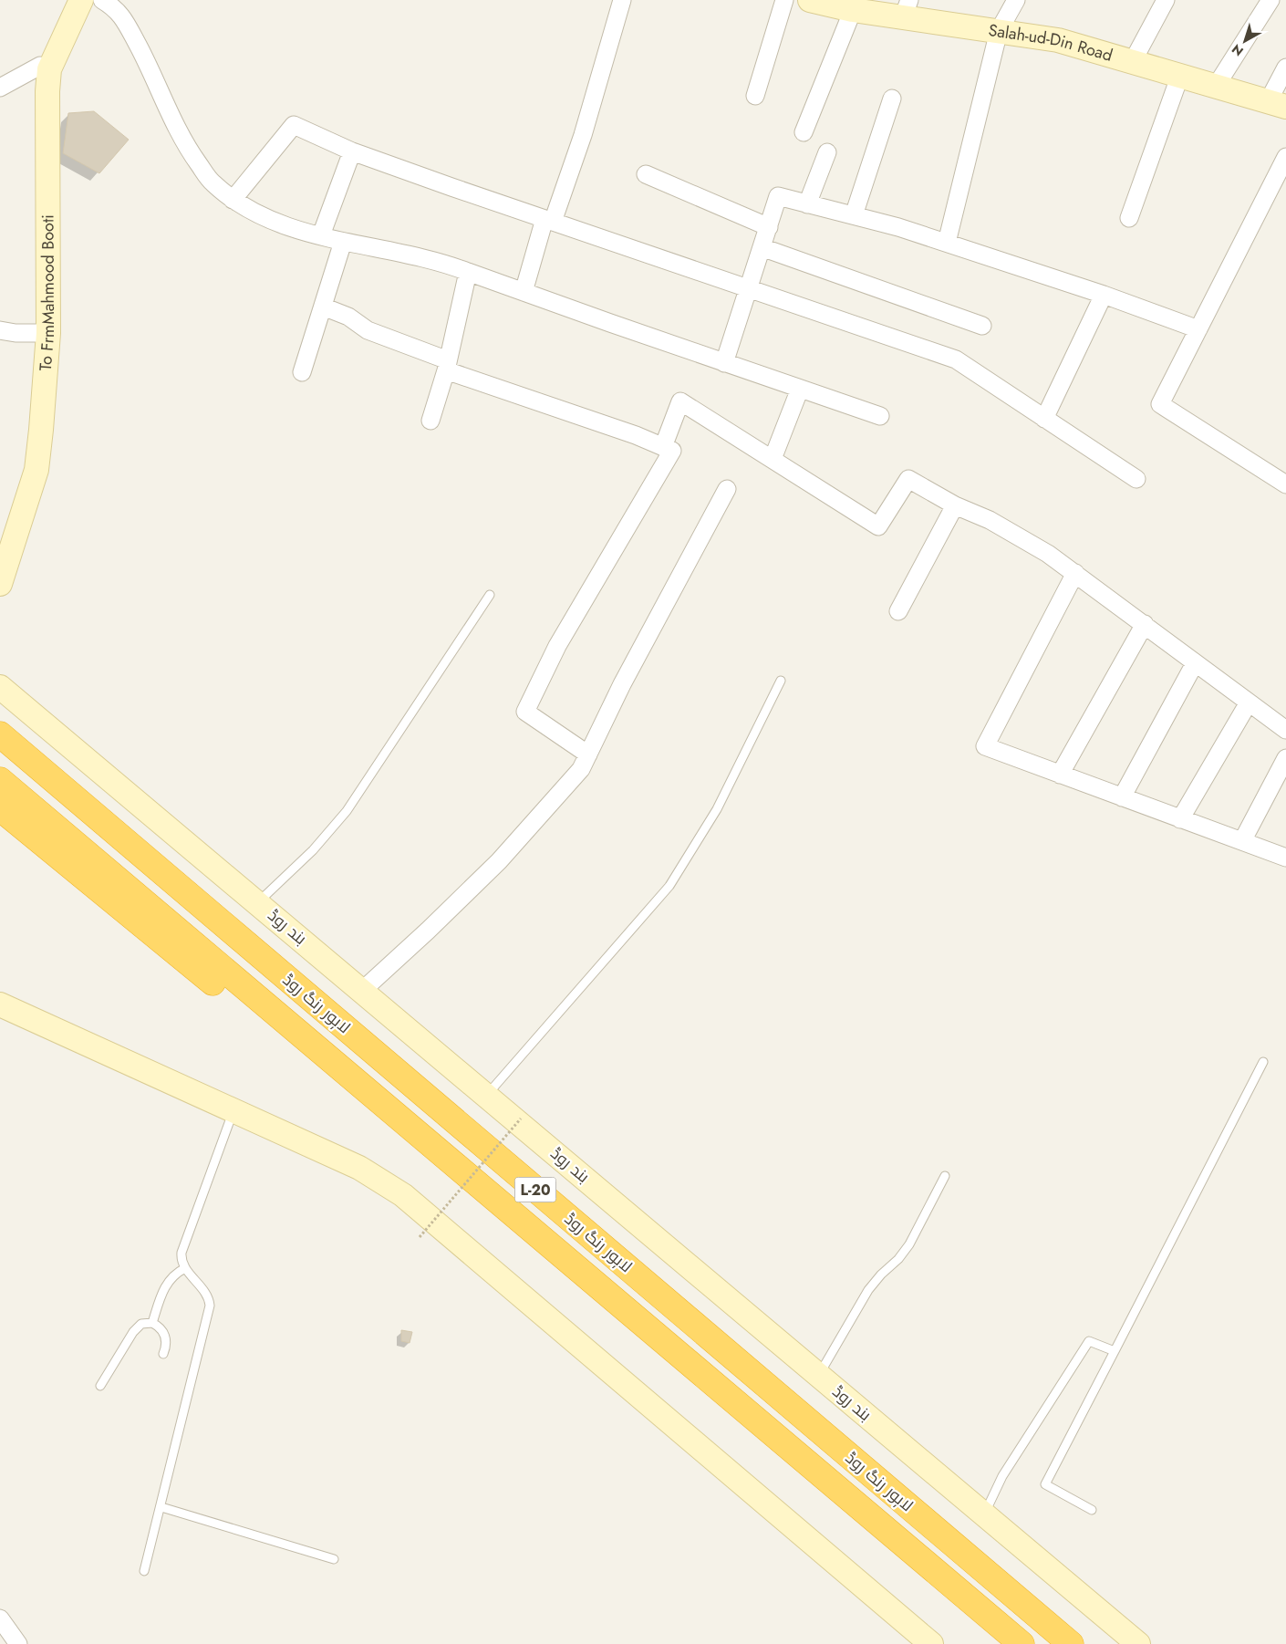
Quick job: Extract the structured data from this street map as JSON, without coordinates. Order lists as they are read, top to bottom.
{
  "streets": {
    "highway": ["لاہور رنگ روڈ", "L-20"],
    "main road": ["Salah-ud-Din Road", "To FrmMahmood Booti", "بند روڈ"]
  },
  "north": "bottom left"
}
